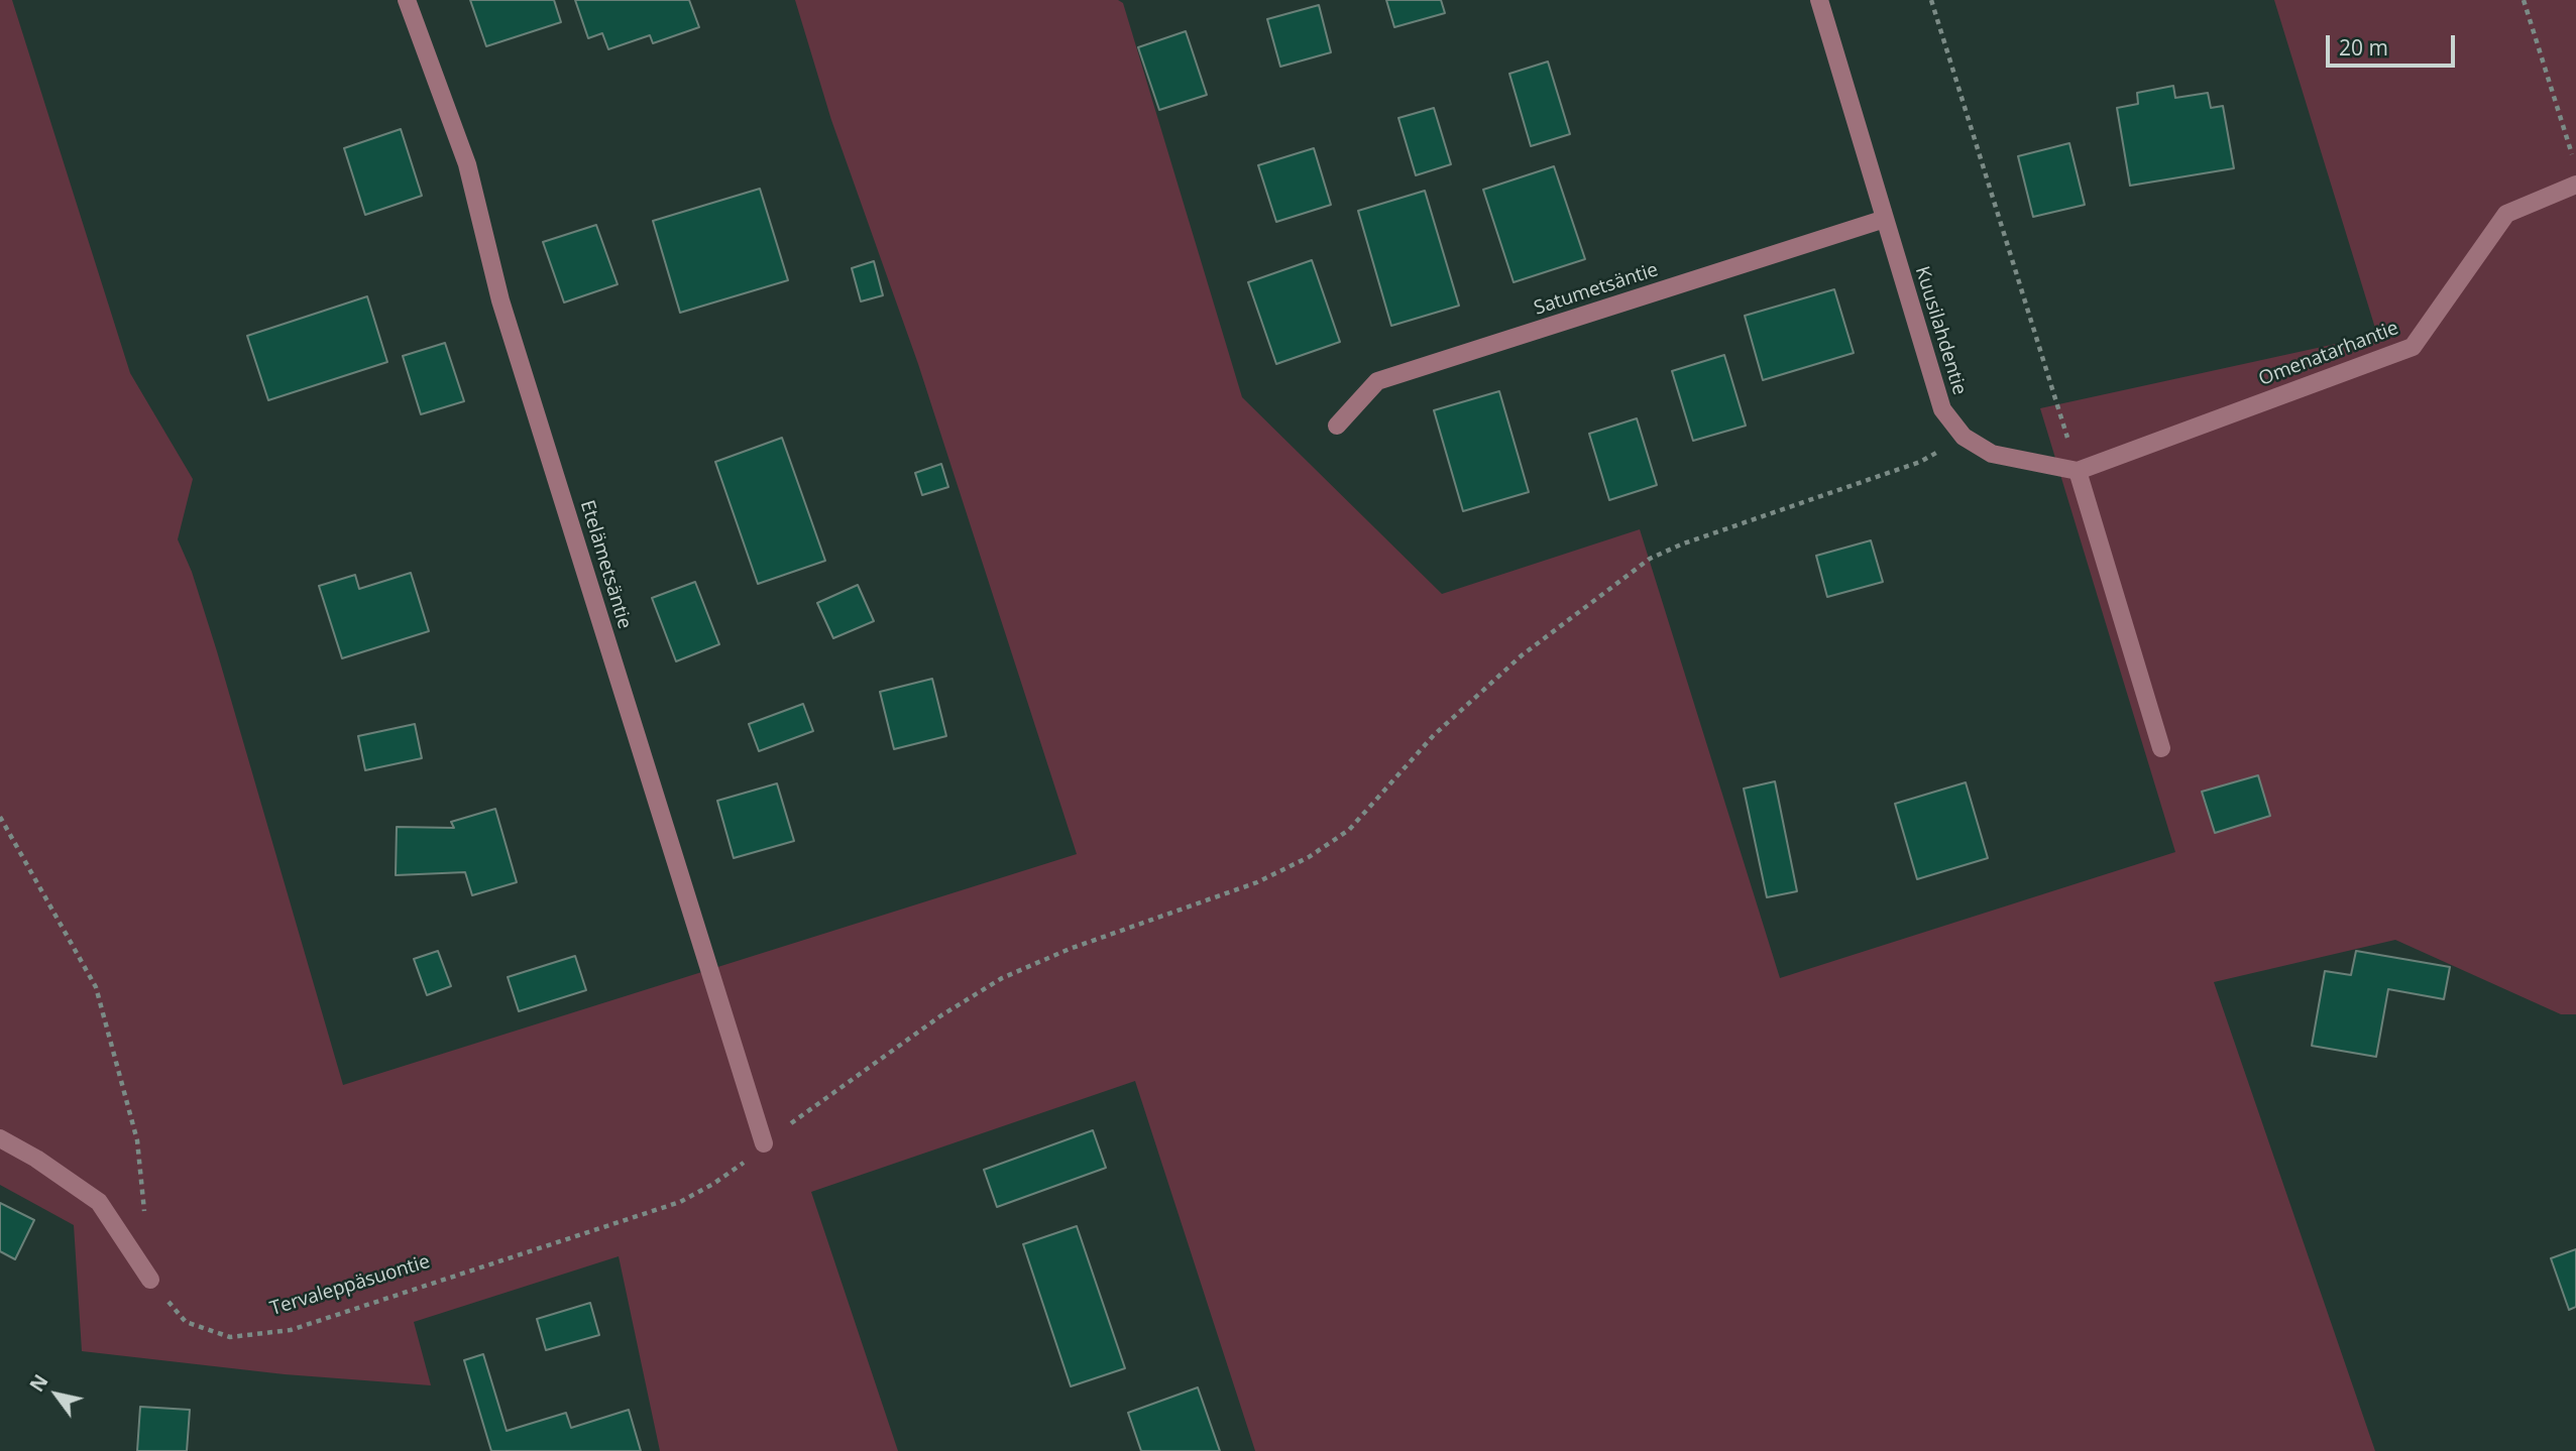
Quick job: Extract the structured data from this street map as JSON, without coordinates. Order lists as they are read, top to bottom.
{
  "streets": {
    "street": [
      "Satumetsäntie",
      "Kuusilahdentie",
      "Omenatarhantie",
      "Etelämetsäntie"
    ],
    "path": ["Tervaleppäsuontie"]
  },
  "crossings": [
    ["Satumetsäntie", "Kuusilahdentie"],
    ["Kuusilahdentie", "Omenatarhantie"],
    ["Etelämetsäntie", "Tervaleppäsuontie"]
  ],
  "scale_bar": "20 m",
  "north": "top left"
}
